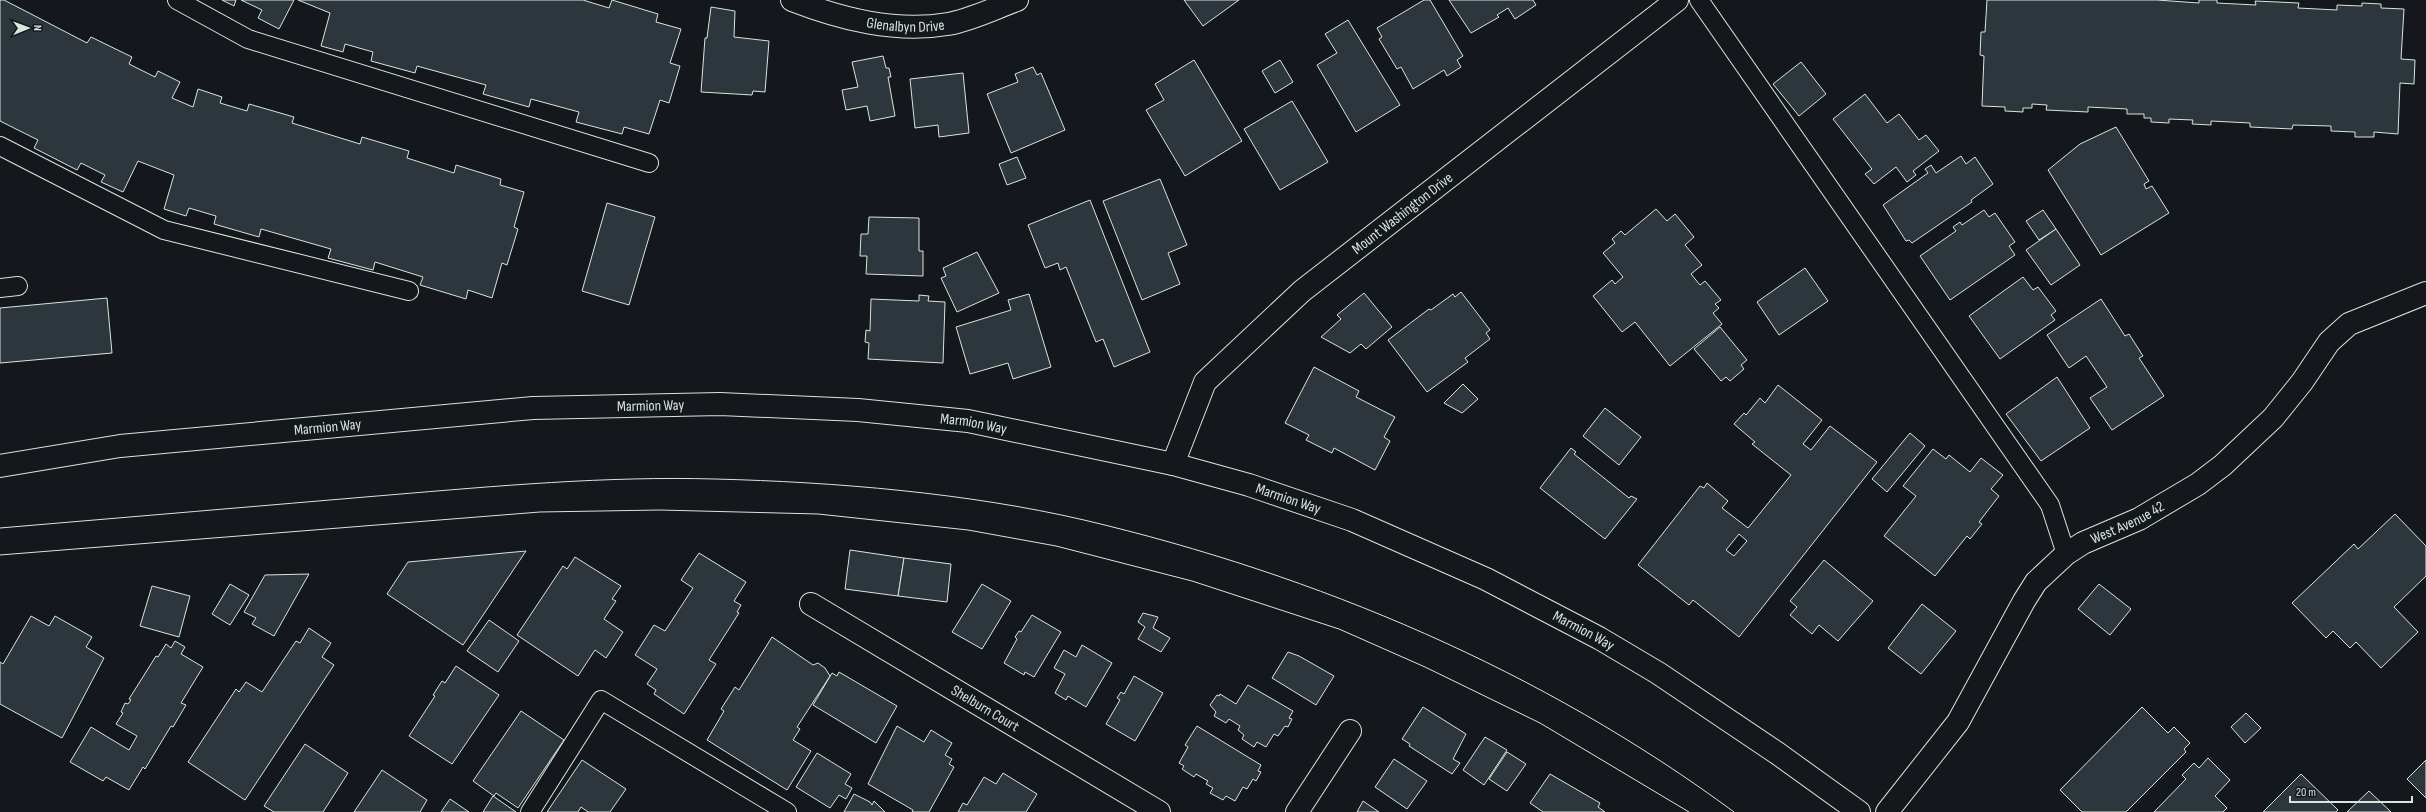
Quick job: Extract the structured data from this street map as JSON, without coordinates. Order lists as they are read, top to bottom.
{
  "streets": {
    "street": [
      "Glenalbyn Drive",
      "Mount Washington Drive",
      "Marmion Way",
      "West Avenue 42",
      "Shelburn Court"
    ]
  },
  "crossings": [
    ["Mount Washington Drive", "Marmion Way"]
  ],
  "scale_bar": "20 m",
  "north": "right"
}
